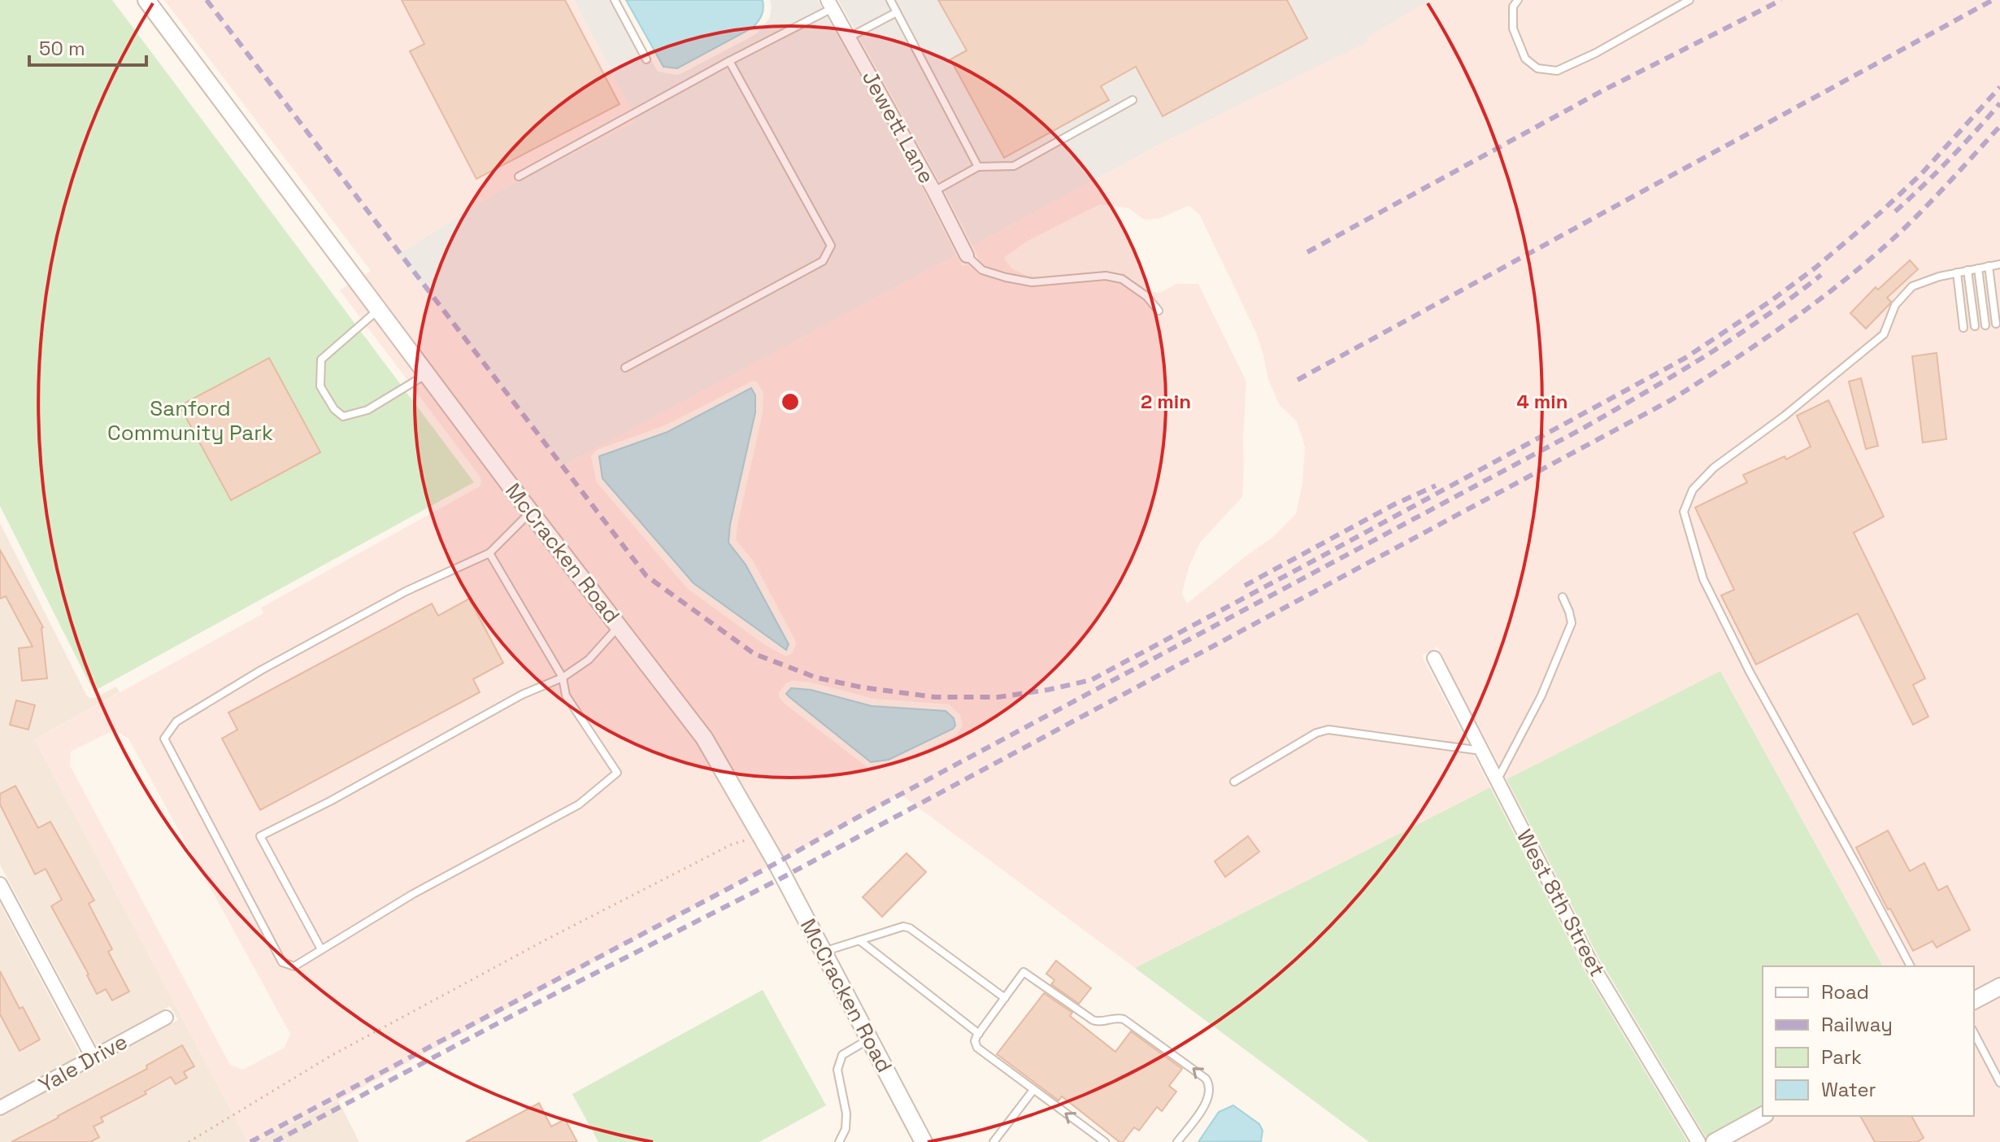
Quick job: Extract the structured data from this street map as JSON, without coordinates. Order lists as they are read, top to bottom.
{
  "streets": {
    "street": [
      "Jewett Lane",
      "McCracken Road",
      "West 8th Street",
      "Yale Drive"
    ]
  },
  "parks": ["Sanford Community Park"],
  "legend": [
    "Road",
    "Railway",
    "Park",
    "Water"
  ],
  "scale_bar": "50 m",
  "rings": ["2 min", "4 min"]
}
